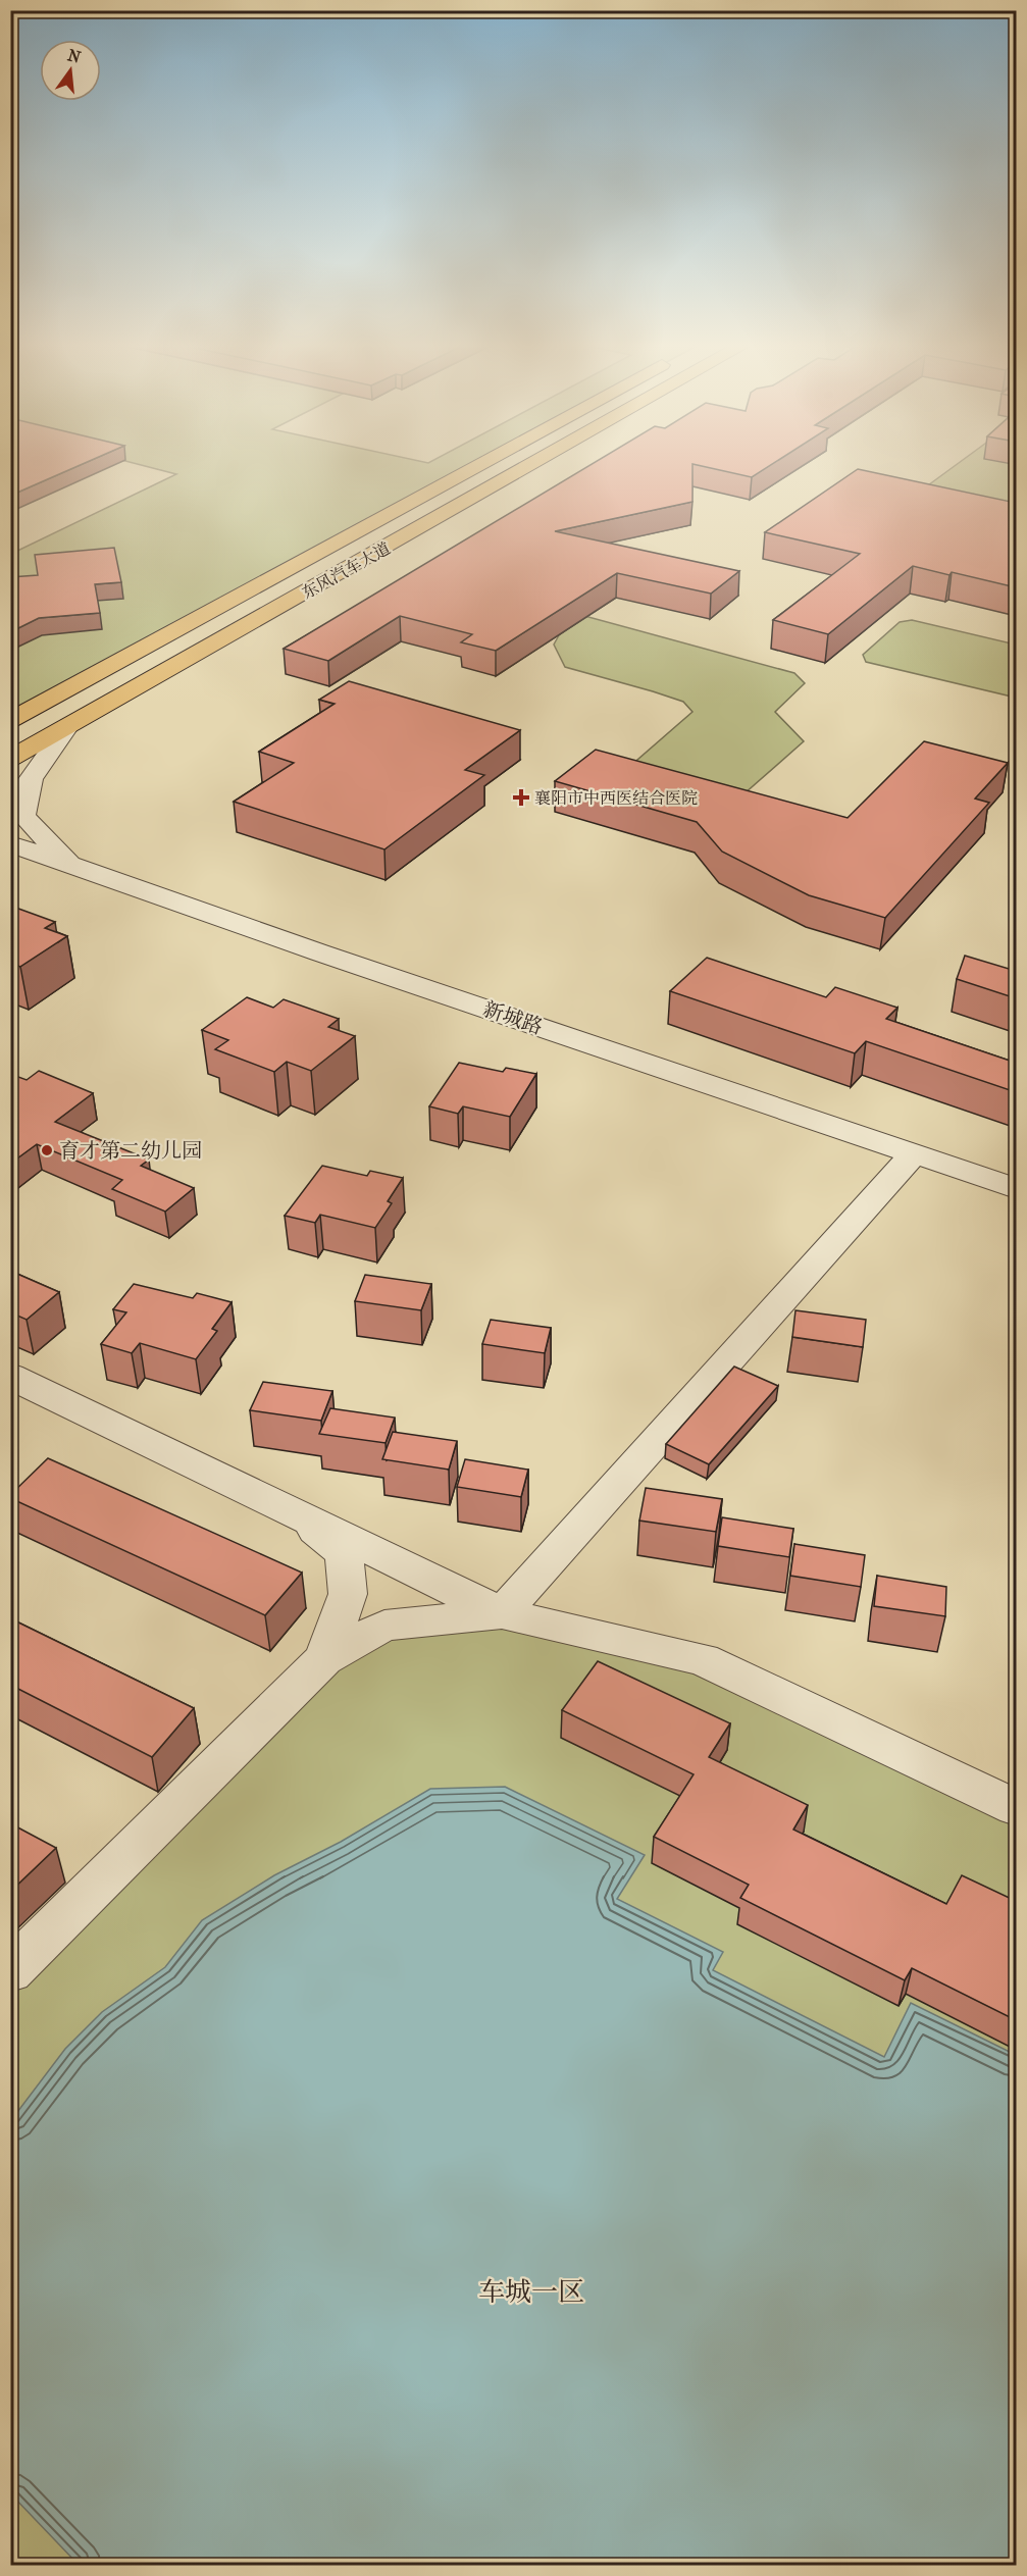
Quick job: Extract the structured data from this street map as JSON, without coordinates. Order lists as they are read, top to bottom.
{
  "streets": {
    "main road": ["东风汽车大道"],
    "street": ["新城路"]
  },
  "districts": ["车城一区"],
  "places": {
    "health": ["襄阳市中西医结合医院"],
    "other": ["育才第二幼儿园"]
  },
  "north": "top"
}
